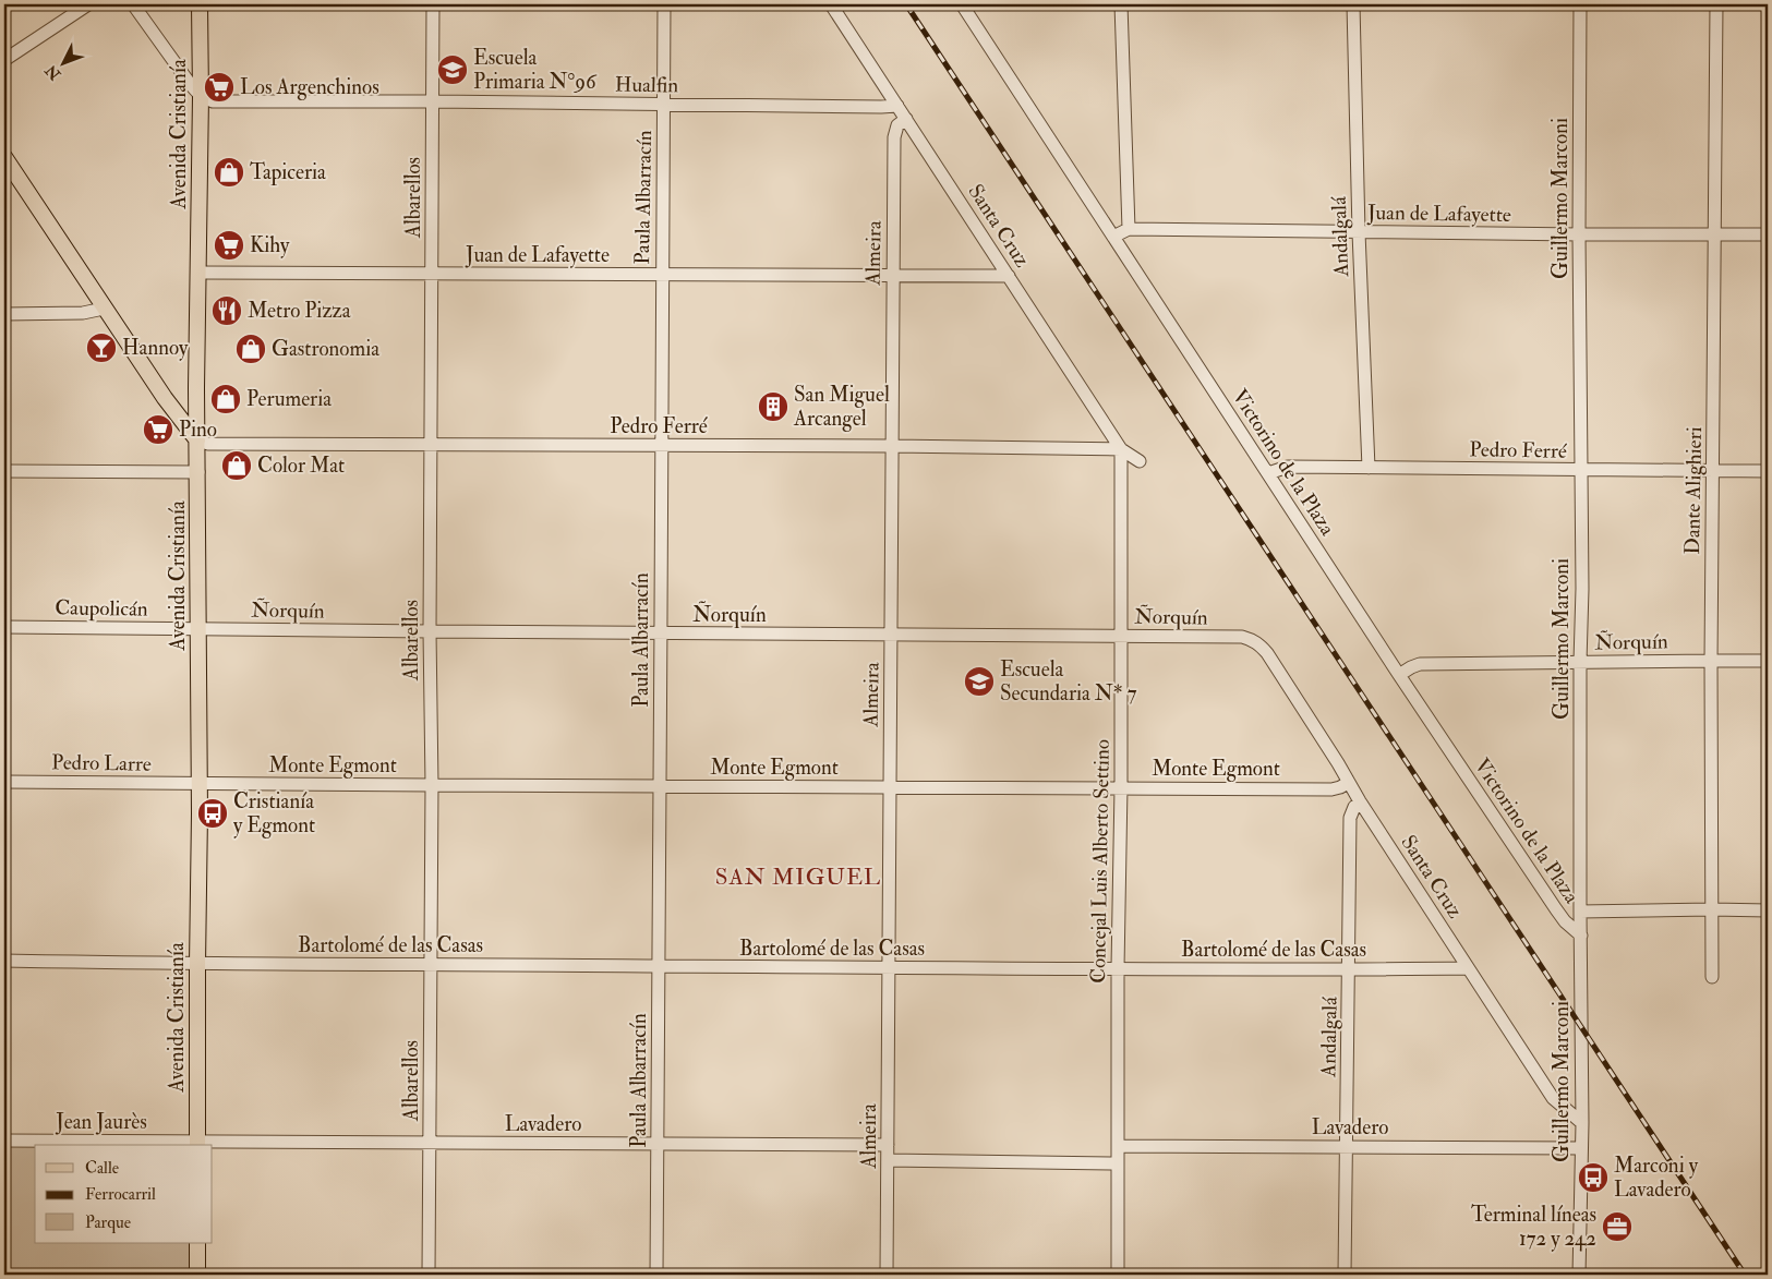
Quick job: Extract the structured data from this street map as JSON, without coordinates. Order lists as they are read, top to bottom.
{
  "streets": {
    "main road": ["Avenida Cristianía"],
    "street": [
      "Hualfin",
      "Albarellos",
      "Paula Albarracín",
      "Guillermo Marconi",
      "Juan de Lafayette",
      "Santa Cruz",
      "Andalgalá",
      "Almeira",
      "Pedro Ferré",
      "Victorino de la Plaza",
      "Dante Alighieri",
      "Caupolicán",
      "Ñorquín",
      "Pedro Larre",
      "Monte Egmont",
      "Concejal Luis Alberto Settino",
      "Bartolomé de las Casas",
      "Jean Jaurès",
      "Lavadero"
    ]
  },
  "crossings": [
    ["Hualfin", "Avenida Cristianía"],
    ["Hualfin", "Albarellos"],
    ["Hualfin", "Paula Albarracín"],
    ["Hualfin", "Santa Cruz"],
    ["Avenida Cristianía", "Juan de Lafayette"],
    ["Avenida Cristianía", "Pedro Ferré"],
    ["Avenida Cristianía", "Caupolicán"],
    ["Avenida Cristianía", "Ñorquín"],
    ["Avenida Cristianía", "Pedro Larre"],
    ["Avenida Cristianía", "Monte Egmont"],
    ["Avenida Cristianía", "Bartolomé de las Casas"],
    ["Avenida Cristianía", "Jean Jaurès"],
    ["Avenida Cristianía", "Lavadero"],
    ["Albarellos", "Juan de Lafayette"],
    ["Albarellos", "Pedro Ferré"],
    ["Albarellos", "Ñorquín"],
    ["Albarellos", "Monte Egmont"],
    ["Albarellos", "Bartolomé de las Casas"],
    ["Albarellos", "Lavadero"],
    ["Paula Albarracín", "Juan de Lafayette"],
    ["Paula Albarracín", "Pedro Ferré"],
    ["Paula Albarracín", "Ñorquín"],
    ["Paula Albarracín", "Monte Egmont"],
    ["Paula Albarracín", "Bartolomé de las Casas"],
    ["Paula Albarracín", "Lavadero"],
    ["Guillermo Marconi", "Juan de Lafayette"],
    ["Guillermo Marconi", "Santa Cruz"],
    ["Guillermo Marconi", "Pedro Ferré"],
    ["Guillermo Marconi", "Victorino de la Plaza"],
    ["Guillermo Marconi", "Ñorquín"],
    ["Guillermo Marconi", "Lavadero"],
    ["Juan de Lafayette", "Santa Cruz"],
    ["Juan de Lafayette", "Andalgalá"],
    ["Juan de Lafayette", "Almeira"],
    ["Juan de Lafayette", "Victorino de la Plaza"],
    ["Juan de Lafayette", "Dante Alighieri"],
    ["Santa Cruz", "Andalgalá"],
    ["Santa Cruz", "Almeira"],
    ["Santa Cruz", "Pedro Ferré"],
    ["Santa Cruz", "Ñorquín"],
    ["Santa Cruz", "Monte Egmont"],
    ["Santa Cruz", "Concejal Luis Alberto Settino"],
    ["Santa Cruz", "Bartolomé de las Casas"],
    ["Andalgalá", "Pedro Ferré"],
    ["Andalgalá", "Bartolomé de las Casas"],
    ["Andalgalá", "Lavadero"],
    ["Almeira", "Pedro Ferré"],
    ["Almeira", "Ñorquín"],
    ["Almeira", "Monte Egmont"],
    ["Almeira", "Bartolomé de las Casas"],
    ["Almeira", "Lavadero"],
    ["Pedro Ferré", "Victorino de la Plaza"],
    ["Pedro Ferré", "Dante Alighieri"],
    ["Pedro Ferré", "Concejal Luis Alberto Settino"],
    ["Victorino de la Plaza", "Ñorquín"],
    ["Dante Alighieri", "Ñorquín"],
    ["Caupolicán", "Ñorquín"],
    ["Ñorquín", "Concejal Luis Alberto Settino"],
    ["Pedro Larre", "Monte Egmont"],
    ["Monte Egmont", "Concejal Luis Alberto Settino"],
    ["Concejal Luis Alberto Settino", "Bartolomé de las Casas"],
    ["Concejal Luis Alberto Settino", "Lavadero"],
    ["Jean Jaurès", "Lavadero"]
  ],
  "districts": ["SAN MIGUEL"],
  "places": {
    "school or university": ["Escuela Primaria N°96", "Escuela Secundaria N* 7"],
    "supermarket": ["Los Argenchinos", "Kihy", "Pino"],
    "shop": [
      "Tapiceria",
      "Gastronomia",
      "Perumeria",
      "Color Mat"
    ],
    "restaurant": ["Metro Pizza"],
    "bar": ["Hannoy"],
    "building": ["San Miguel Arcangel"],
    "bus stop": ["Cristianía y Egmont", "Marconi y Lavadero"],
    "office": ["Terminal líneas 172 y 242"]
  },
  "legend": ["Calle", "Ferrocarril", "Parque"],
  "north": "bottom left"
}
